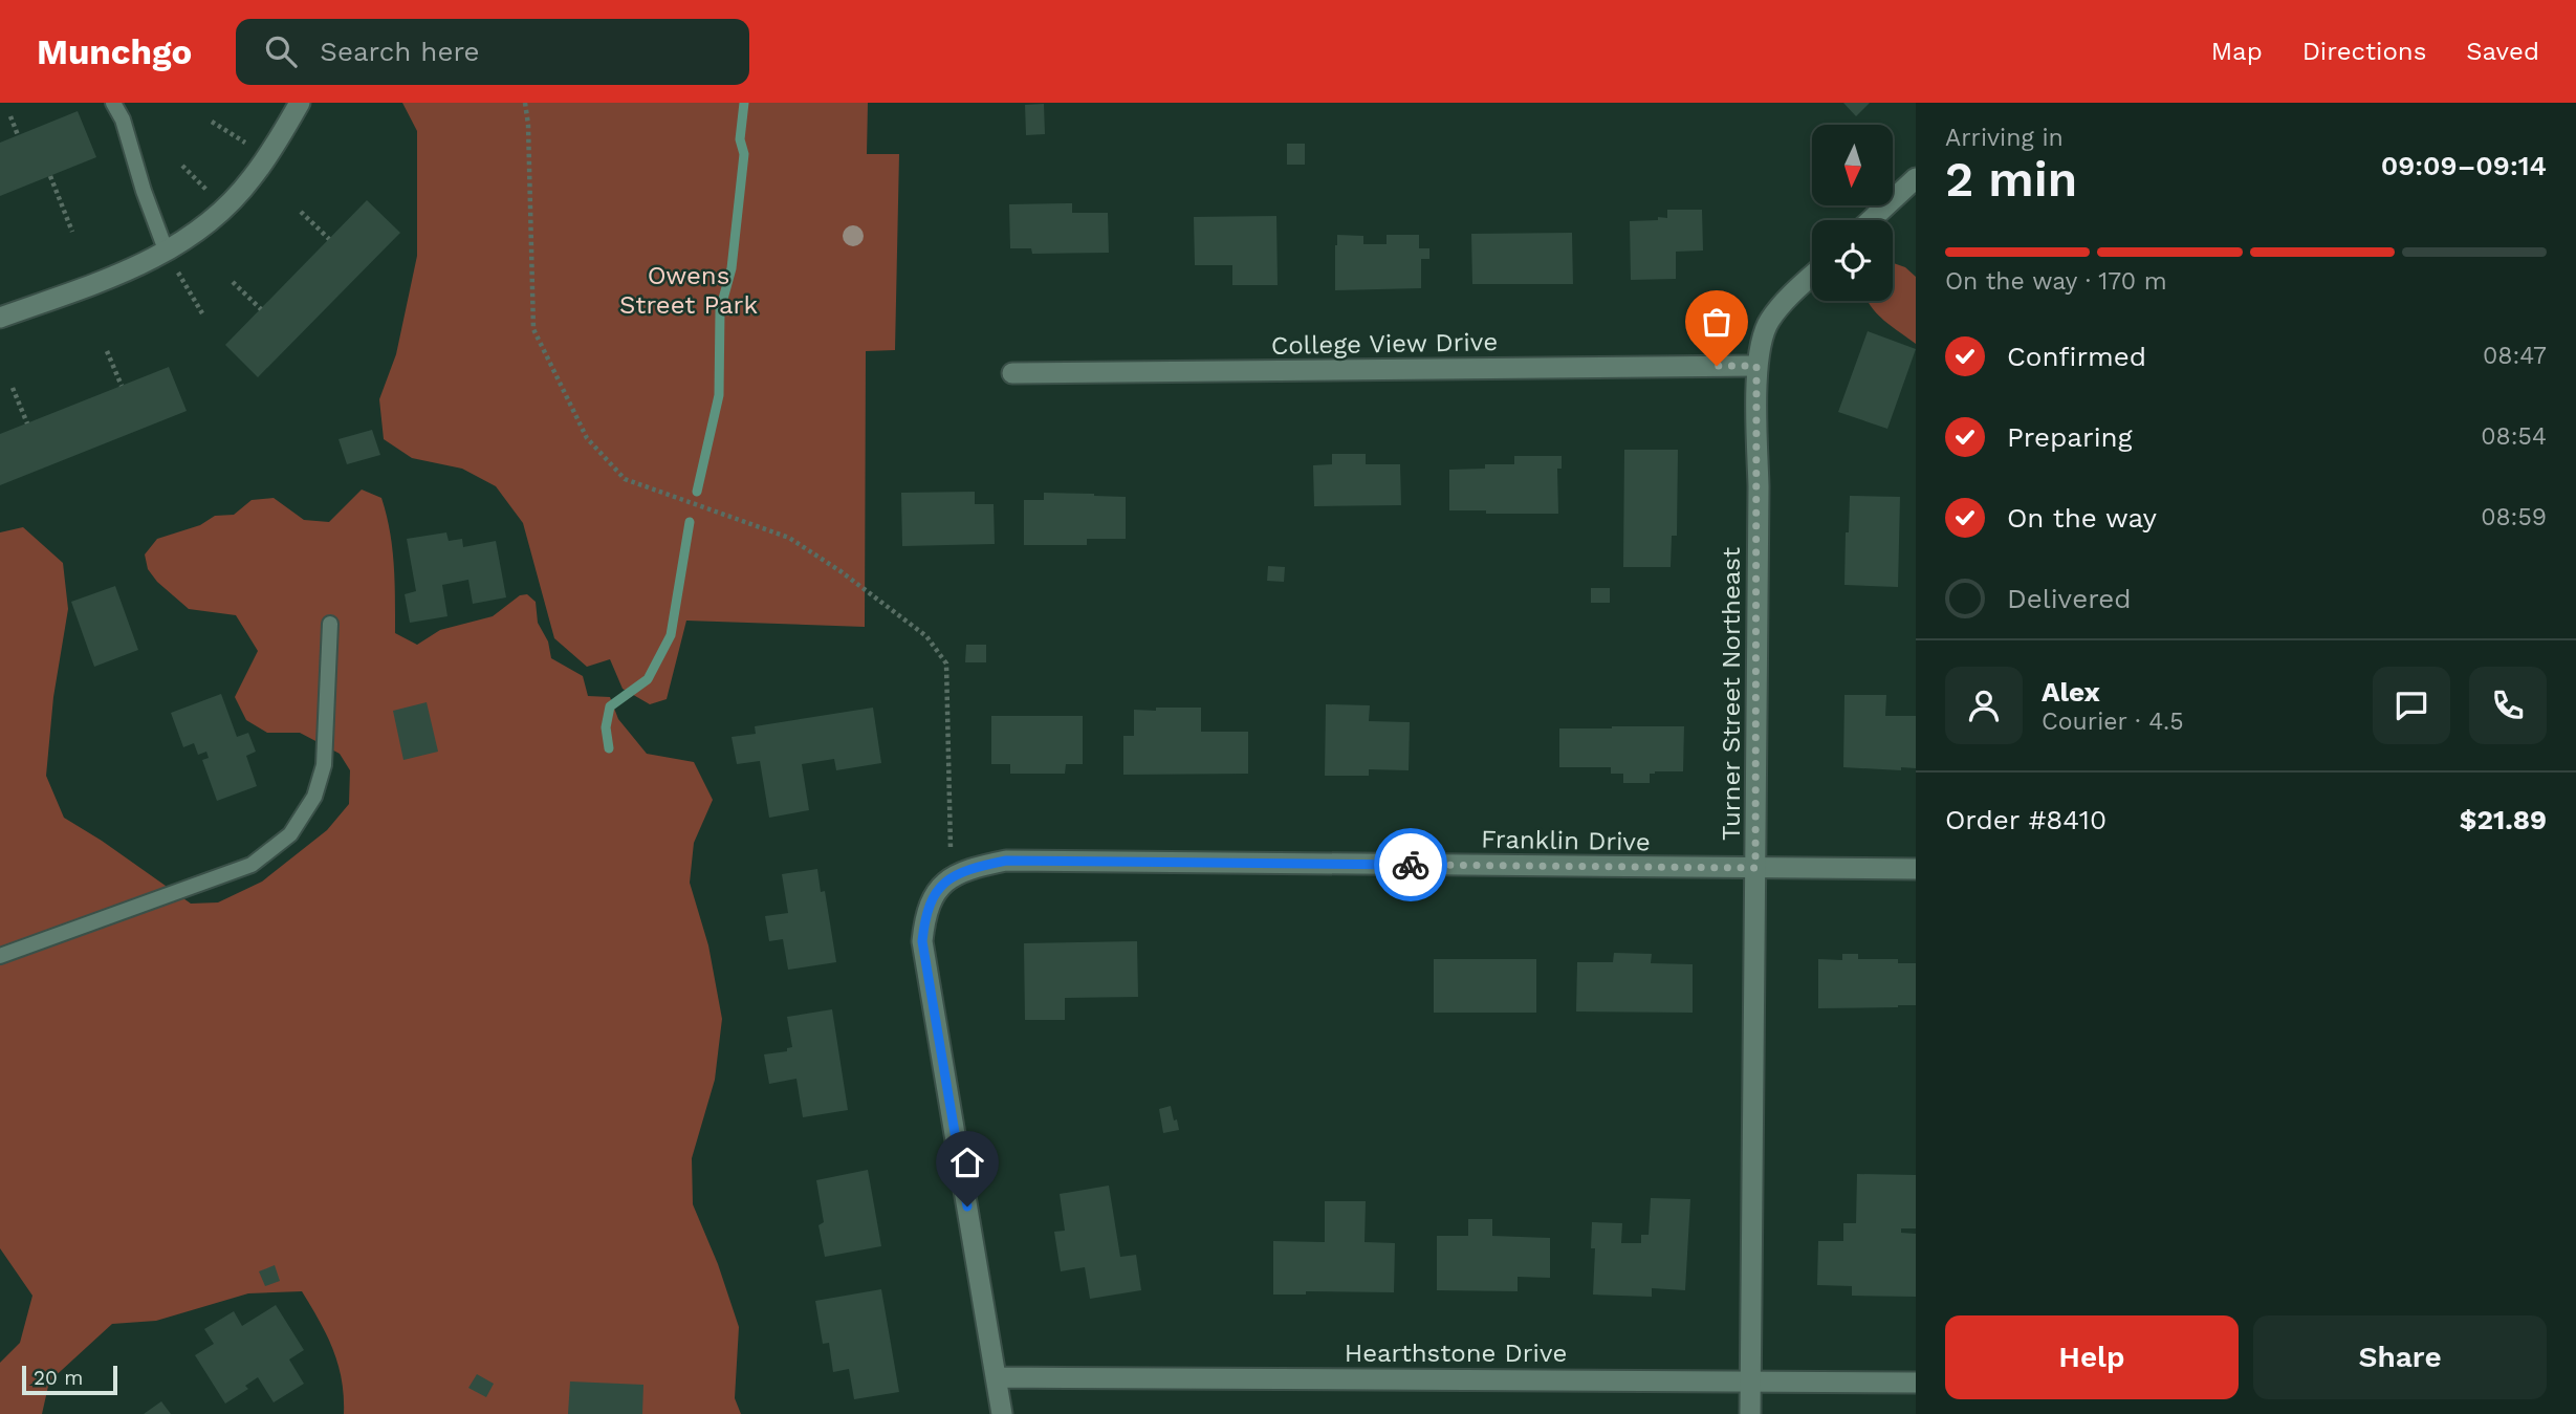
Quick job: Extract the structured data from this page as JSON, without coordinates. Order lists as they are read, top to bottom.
{
  "streets": {
    "street": [
      "College View Drive",
      "Turner Street Northeast",
      "Franklin Drive",
      "Hearthstone Drive"
    ]
  },
  "crossings": [
    ["College View Drive", "Turner Street Northeast"],
    ["Turner Street Northeast", "Franklin Drive"],
    ["Turner Street Northeast", "Hearthstone Drive"]
  ],
  "parks": ["Owens Street Park"],
  "scale_bar": "20 m",
  "north": "bottom",
  "page": {
    "header": "Munchgo",
    "search": "Search here",
    "nav": ["Map", "Directions", "Saved"],
    "heading": ["2 min", "Arriving in", "09:09–09:14"],
    "panel": [
      "Alex",
      "Courier · 4.5",
      "Order #8410",
      "$21.89"
    ],
    "bar": "On the way · 170 m",
    "list": [
      ["Confirmed", "08:47"],
      ["Preparing", "08:54"],
      ["On the way", "08:59"],
      "Delivered"
    ],
    "buttons": ["Help", "Share"],
    "scale": "20 m"
  }
}
